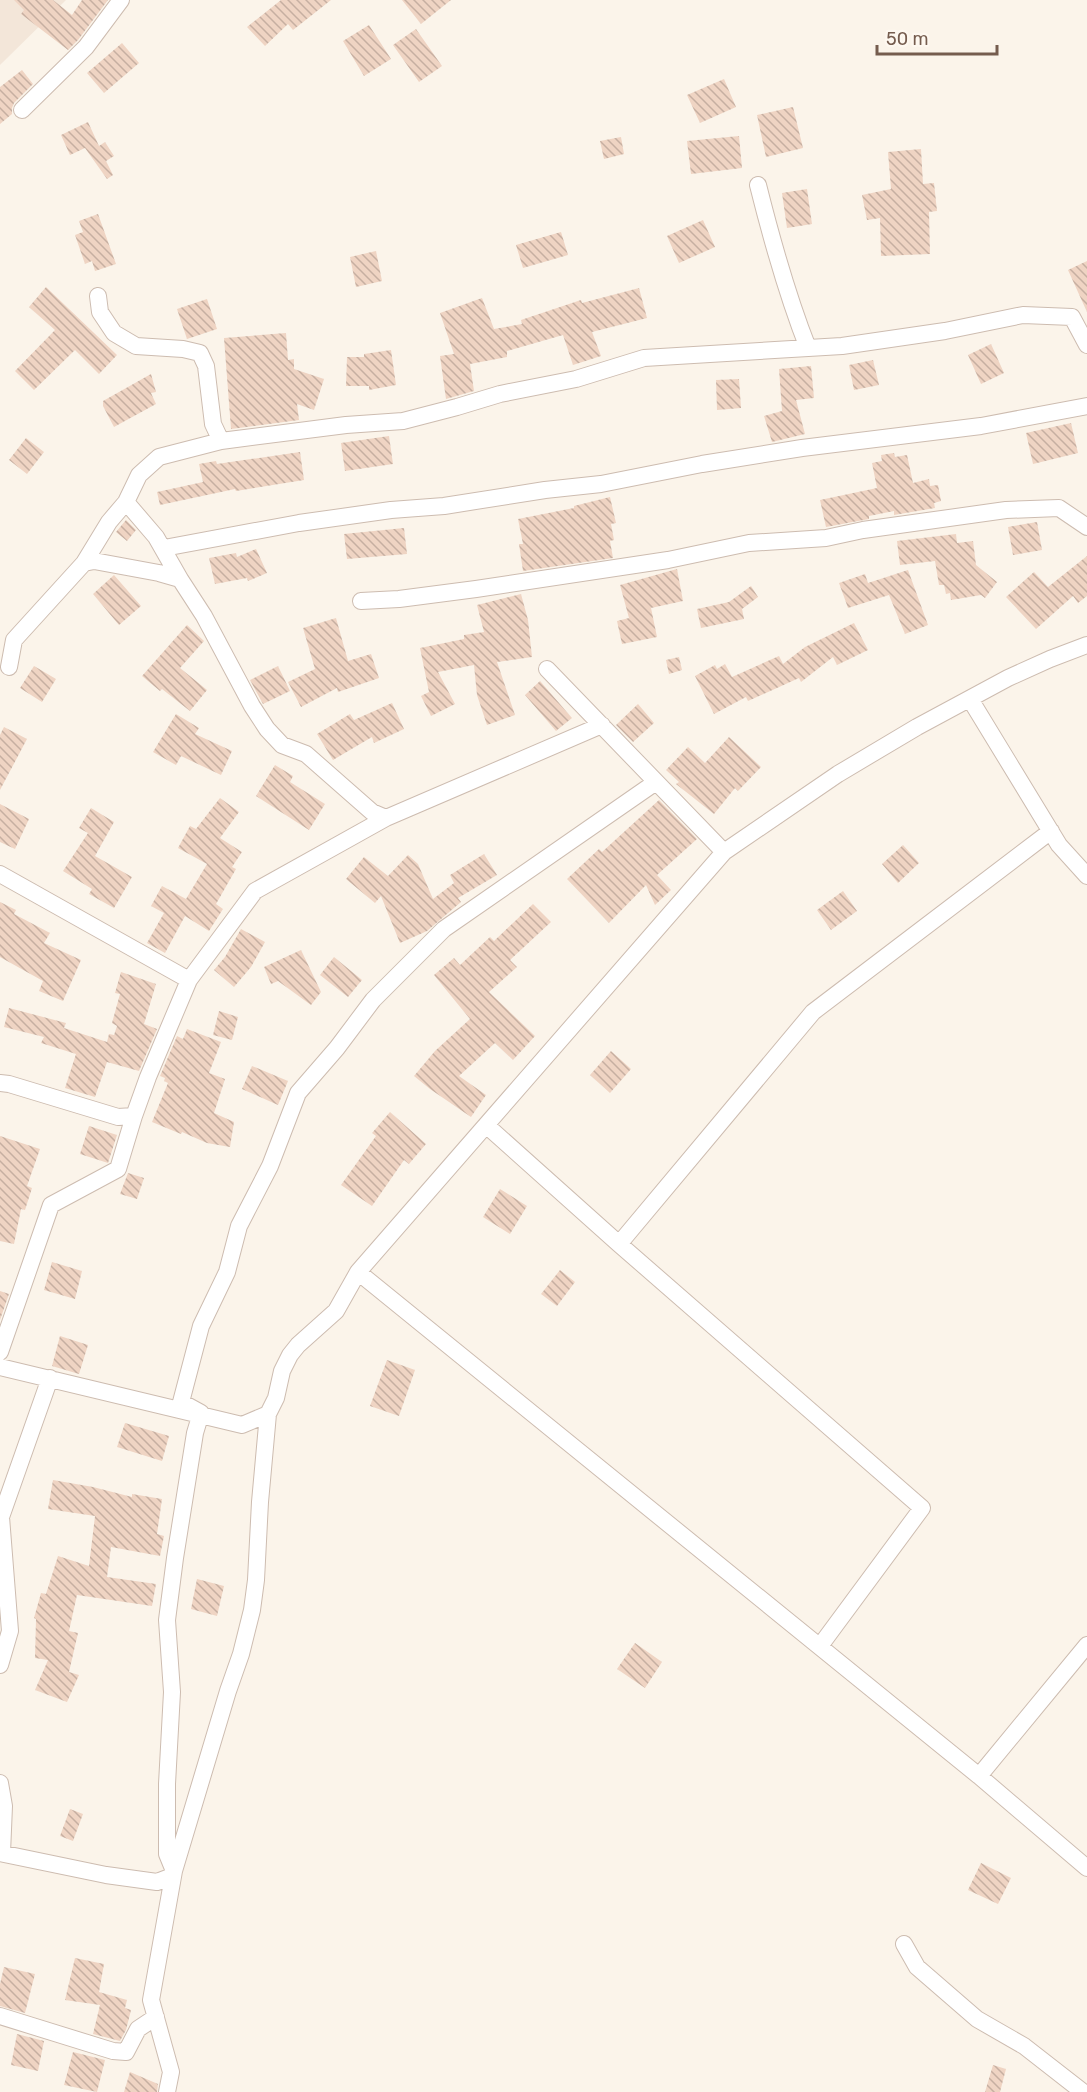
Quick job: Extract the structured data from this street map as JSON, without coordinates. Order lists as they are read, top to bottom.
{
  "scale_bar": "50 m"
}
